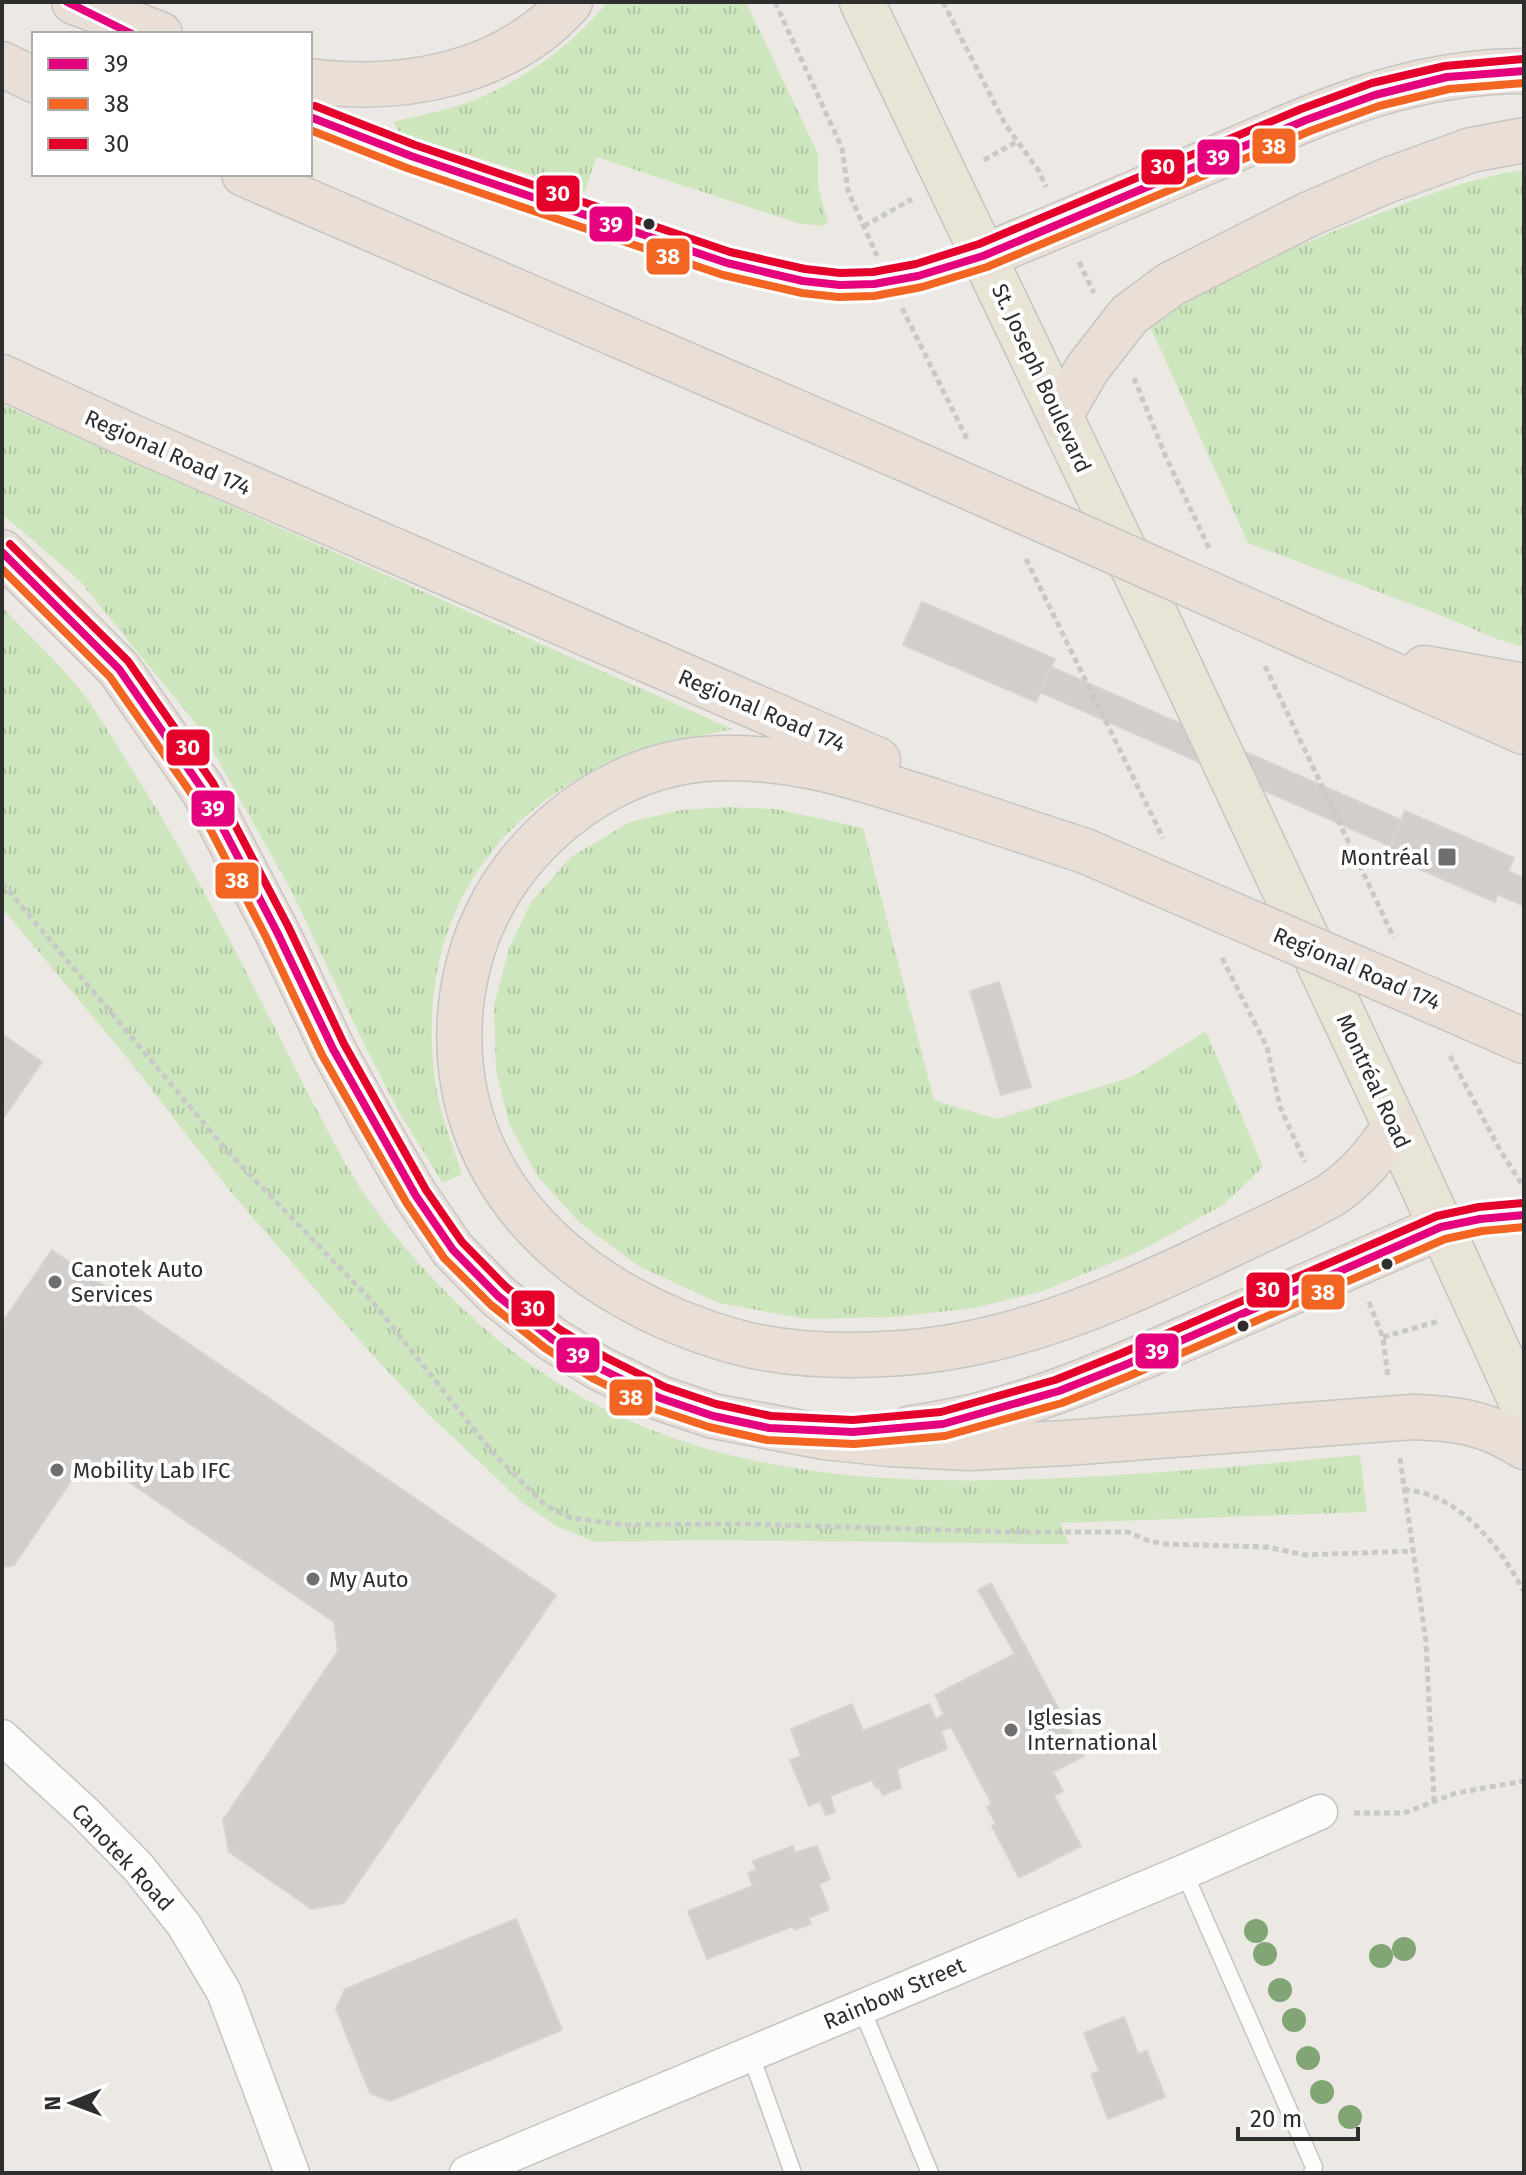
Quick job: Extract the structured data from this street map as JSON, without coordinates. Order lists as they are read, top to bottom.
{
  "streets": {
    "highway": ["Regional Road 174"],
    "main road": ["St. Joseph Boulevard", "Montréal Road"],
    "street": ["Canotek Road", "Rainbow Street"]
  },
  "crossings": [
    ["St. Joseph Boulevard", "Montréal Road"]
  ],
  "places": {
    "transit": ["Montréal"],
    "other": [
      "Canotek Auto Services",
      "Mobility Lab IFC",
      "My Auto",
      "Iglesias International"
    ]
  },
  "lines": ["transit line 39", "transit line 30", "transit line 38"],
  "legend": ["39", "38", "30"],
  "scale_bar": "20 m",
  "north": "left"
}
